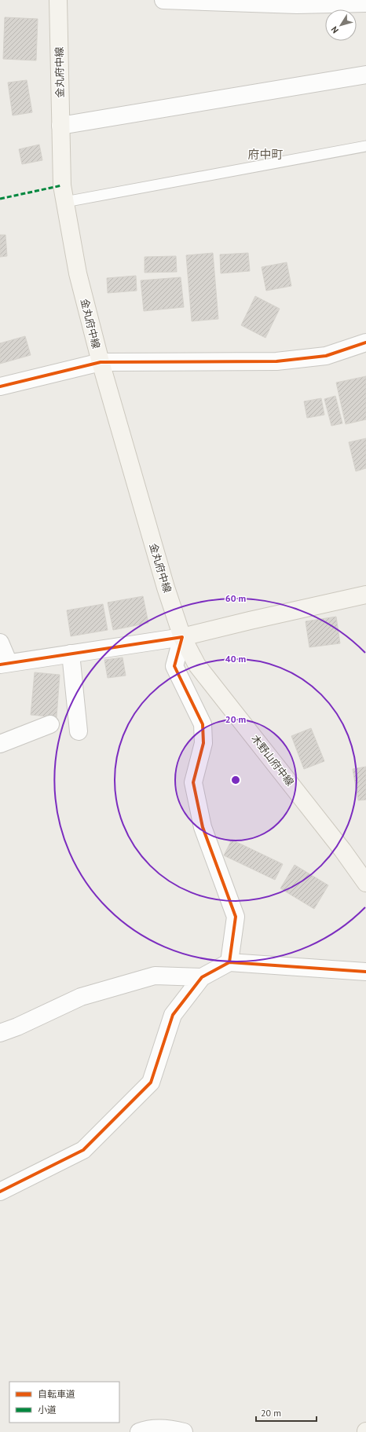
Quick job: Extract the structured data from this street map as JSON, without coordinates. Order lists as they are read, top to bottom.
{
  "streets": {
    "main road": ["金丸府中線", "木野山府中線"]
  },
  "crossings": [
    ["金丸府中線", "木野山府中線"]
  ],
  "districts": ["府中町"],
  "legend": ["自転車道", "小道"],
  "scale_bar": "20 m",
  "north": "bottom left",
  "rings": ["60 m", "40 m", "20 m"]
}
